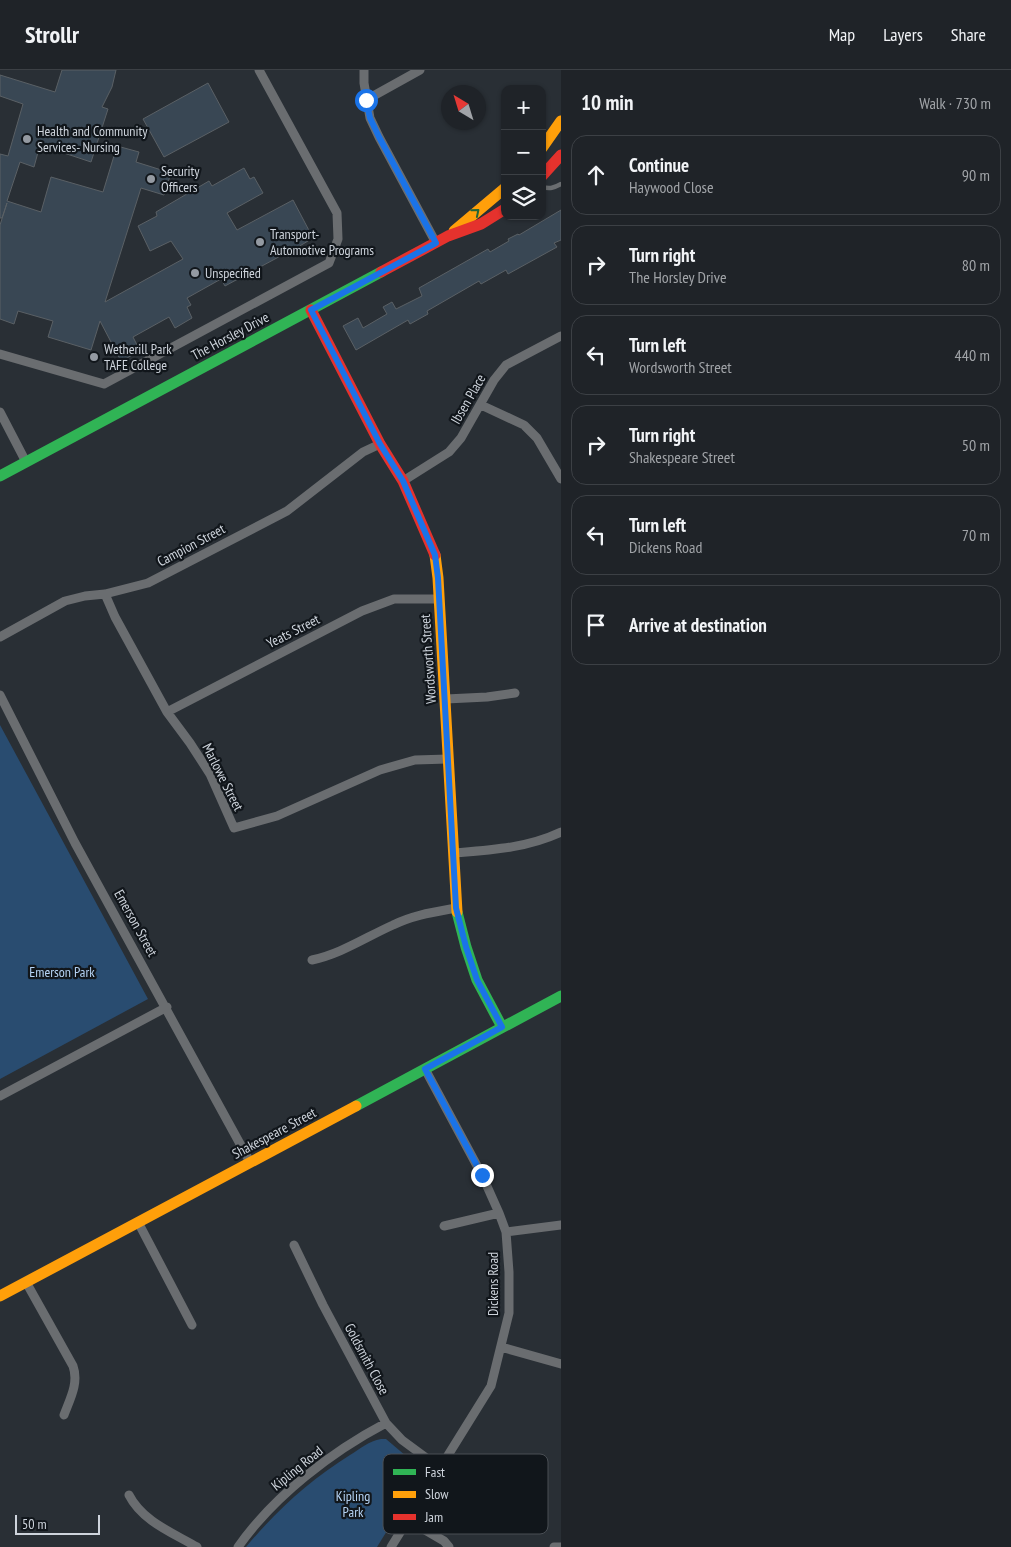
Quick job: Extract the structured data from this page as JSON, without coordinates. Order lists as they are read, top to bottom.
{
  "streets": {
    "street": [
      "The Horsley Drive",
      "Ibsen Place",
      "Campion Street",
      "Yeats Street",
      "Wordsworth Street",
      "Marlowe Street",
      "Emerson Street",
      "Shakespeare Street",
      "Dickens Road",
      "Goldsmith Close",
      "Kipling Road"
    ]
  },
  "crossings": [
    ["The Horsley Drive", "Wordsworth Street"],
    ["Ibsen Place", "Wordsworth Street"],
    ["Campion Street", "Wordsworth Street"],
    ["Campion Street", "Marlowe Street"],
    ["Yeats Street", "Wordsworth Street"],
    ["Yeats Street", "Marlowe Street"],
    ["Wordsworth Street", "Marlowe Street"],
    ["Wordsworth Street", "Shakespeare Street"],
    ["Emerson Street", "Shakespeare Street"],
    ["Shakespeare Street", "Dickens Road"],
    ["Goldsmith Close", "Kipling Road"]
  ],
  "parks": ["Emerson Park", "Kipling Park"],
  "places": [
    "Health and Community Services- Nursing",
    "Security Officers",
    "Transport- Automotive Programs",
    "Unspecified",
    "Wetherill Park TAFE College"
  ],
  "legend": ["Fast", "Slow", "Jam"],
  "scale_bar": "50 m",
  "north": "top left",
  "page": {
    "header": "Strollr",
    "nav": ["Map", "Layers", "Share"],
    "heading": ["10 min", "Walk · 730 m"],
    "map_buttons": ["+", "−"],
    "list": [
      ["Continue", "Haywood Close", "90 m"],
      ["Turn right", "The Horsley Drive", "80 m"],
      ["Turn left", "Wordsworth Street", "440 m"],
      ["Turn right", "Shakespeare Street", "50 m"],
      ["Turn left", "Dickens Road", "70 m"],
      "Arrive at destination"
    ],
    "scale": "50 m"
  }
}
